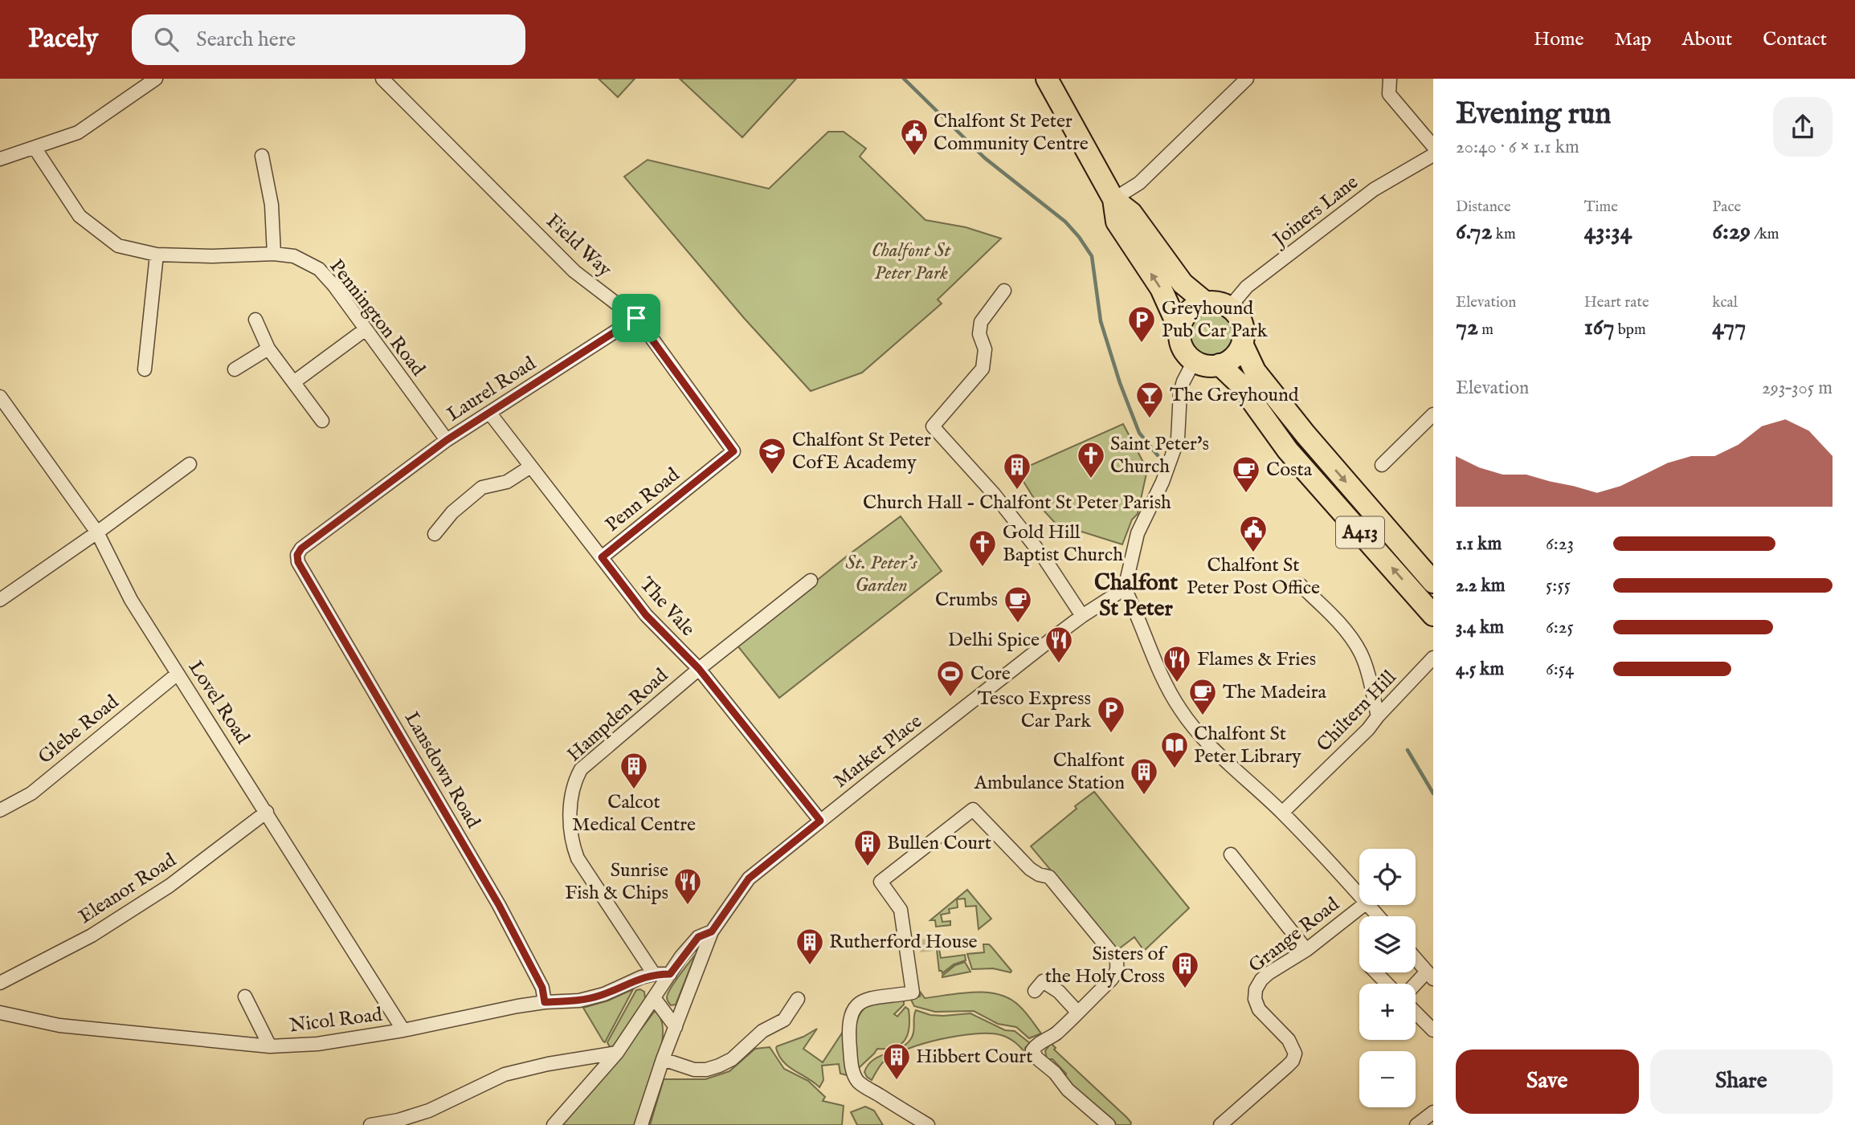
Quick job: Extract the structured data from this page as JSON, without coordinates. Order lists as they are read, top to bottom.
{
  "streets": {
    "highway": ["A413"],
    "street": [
      "Joiners Lane",
      "Field Way",
      "Pennington Road",
      "Laurel Road",
      "Penn Road",
      "The Vale",
      "Lovel Road",
      "Chiltern Hill",
      "Hampden Road",
      "Glebe Road",
      "Market Place",
      "Lansdown Road",
      "Eleanor Road",
      "Grange Road",
      "Nicol Road"
    ]
  },
  "crossings": [
    ["Joiners Lane", "A413"],
    ["Field Way", "Laurel Road"],
    ["Field Way", "Penn Road"],
    ["Pennington Road", "Laurel Road"],
    ["Laurel Road", "The Vale"],
    ["Laurel Road", "Lansdown Road"],
    ["Penn Road", "The Vale"],
    ["The Vale", "Hampden Road"],
    ["The Vale", "Market Place"],
    ["Lovel Road", "Glebe Road"],
    ["Lovel Road", "Eleanor Road"],
    ["Lovel Road", "Nicol Road"],
    ["Hampden Road", "Nicol Road"],
    ["Lansdown Road", "Nicol Road"]
  ],
  "districts": ["Chalfont St Peter"],
  "parks": ["Chalfont St Peter Park", "St. Peter's Garden"],
  "places": {
    "public building": ["Chalfont St Peter Community Centre", "Chalfont St Peter Post Office"],
    "parking": ["Greyhound Pub Car Park", "Tesco Express Car Park"],
    "bar": ["The Greyhound"],
    "school or university": ["Chalfont St Peter CofE Academy"],
    "church": ["Saint Peter's Church", "Gold Hill Baptist Church"],
    "building": [
      "Church Hall - Chalfont St Peter Parish",
      "Calcot Medical Centre",
      "Chalfont Ambulance Station",
      "Bullen Court",
      "Rutherford House",
      "Sisters of the Holy Cross",
      "Hibbert Court"
    ],
    "cafe": ["Costa", "Crumbs", "The Madeira"],
    "restaurant": ["Delhi Spice", "Flames & Fries", "Sunrise Fish & Chips"],
    "sports": ["Core"],
    "library": ["Chalfont St Peter Library"]
  },
  "page": {
    "header": "Pacely",
    "search": "Search here",
    "nav": [
      "Home",
      "Map",
      "About",
      "Contact"
    ],
    "heading": ["Evening run", "20:40 · 6 × 1.1 km"],
    "stats": [
      ["Distance", "6.72 km"],
      ["Time", "43:34"],
      ["Pace", "6:29 /km"],
      ["Elevation", "72 m"],
      ["Heart rate", "167 bpm"],
      ["kcal", "477"]
    ],
    "chart": ["Elevation", "293–305 m"],
    "list": [
      {
        "name": "1.1 km",
        "note": "6:23"
      },
      {
        "name": "2.2 km",
        "note": "5:55"
      },
      {
        "name": "3.4 km",
        "note": "6:25"
      },
      {
        "name": "4.5 km",
        "note": "6:54"
      }
    ],
    "map_buttons": ["+", "−"],
    "buttons": ["Save", "Share"]
  }
}
